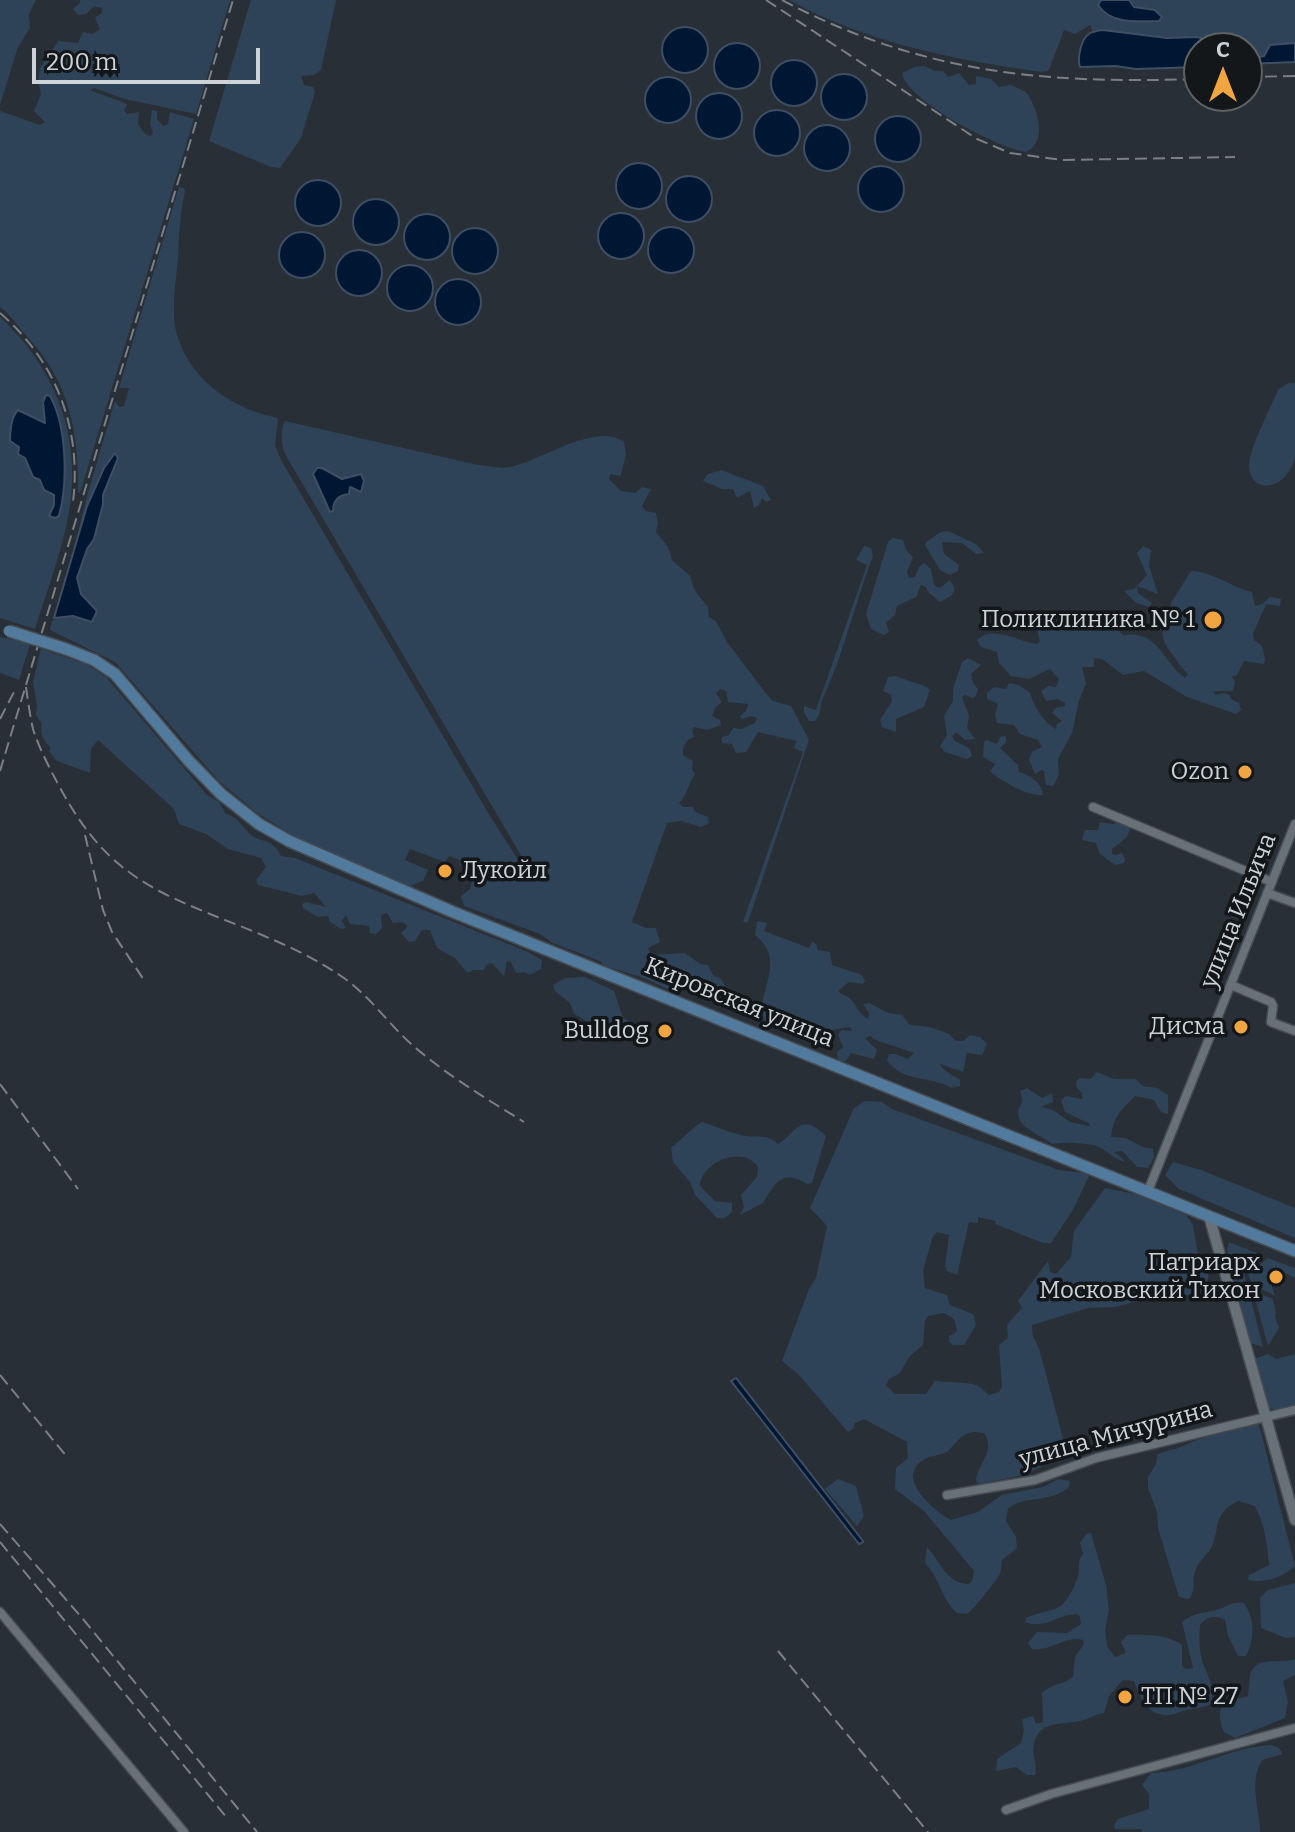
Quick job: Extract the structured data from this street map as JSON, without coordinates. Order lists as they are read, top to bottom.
{
  "streets": {
    "main road": ["Кировская улица"],
    "street": ["улица Ильича", "улица Мичурина"]
  },
  "crossings": [
    ["улица Ильича", "Кировская улица"]
  ],
  "places": [
    "Поликлиника № 1",
    "Ozon",
    "Лукойл",
    "Дисма",
    "Bulldog",
    "Патриарх Московский Тихон",
    "ТП № 27"
  ],
  "scale_bar": "200 m",
  "north": "top"
}
